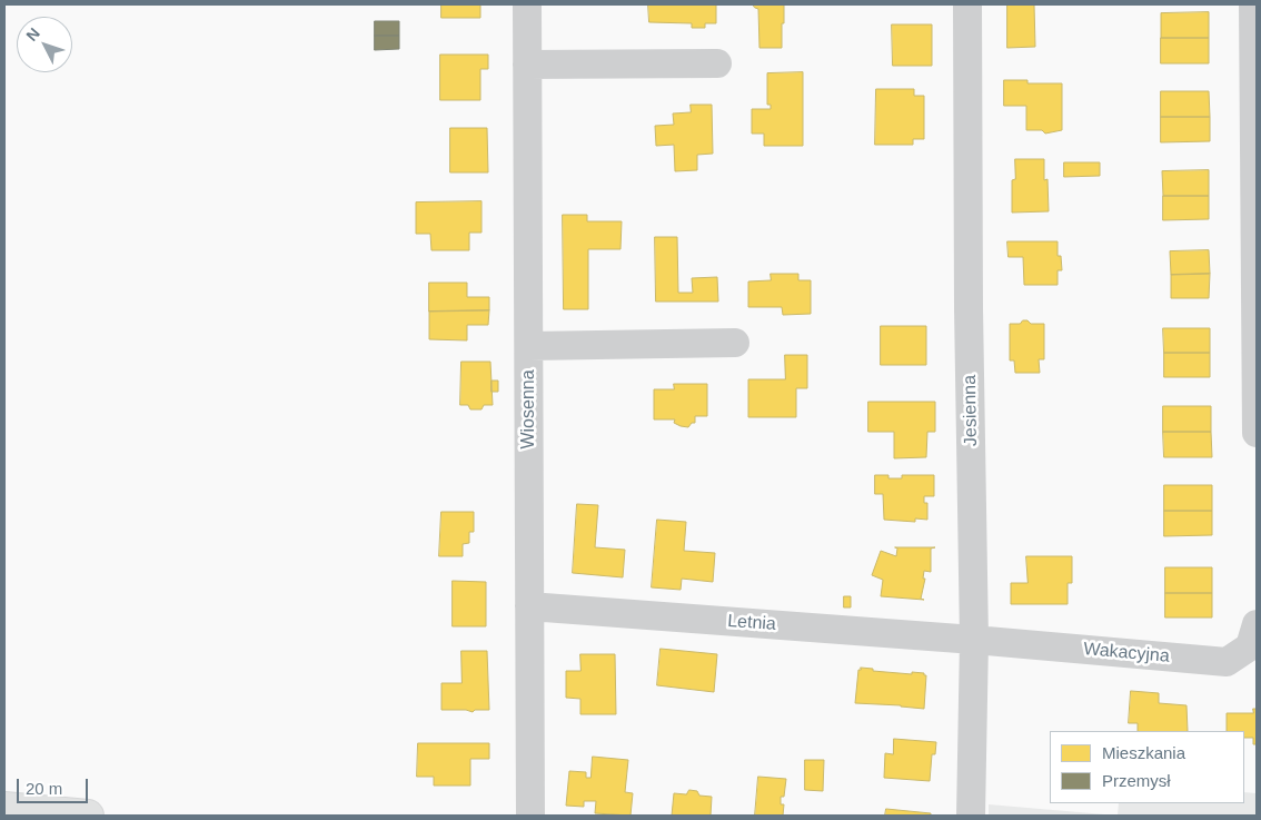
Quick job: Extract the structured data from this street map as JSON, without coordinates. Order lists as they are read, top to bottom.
{
  "streets": {
    "street": [
      "Wiosenna",
      "Jesienna",
      "Letnia",
      "Wakacyjna"
    ]
  },
  "crossings": [
    ["Wiosenna", "Letnia"],
    ["Jesienna", "Letnia"],
    ["Jesienna", "Wakacyjna"],
    ["Letnia", "Wakacyjna"]
  ],
  "legend": ["Mieszkania", "Przemysł"],
  "scale_bar": "20 m",
  "north": "top left"
}
